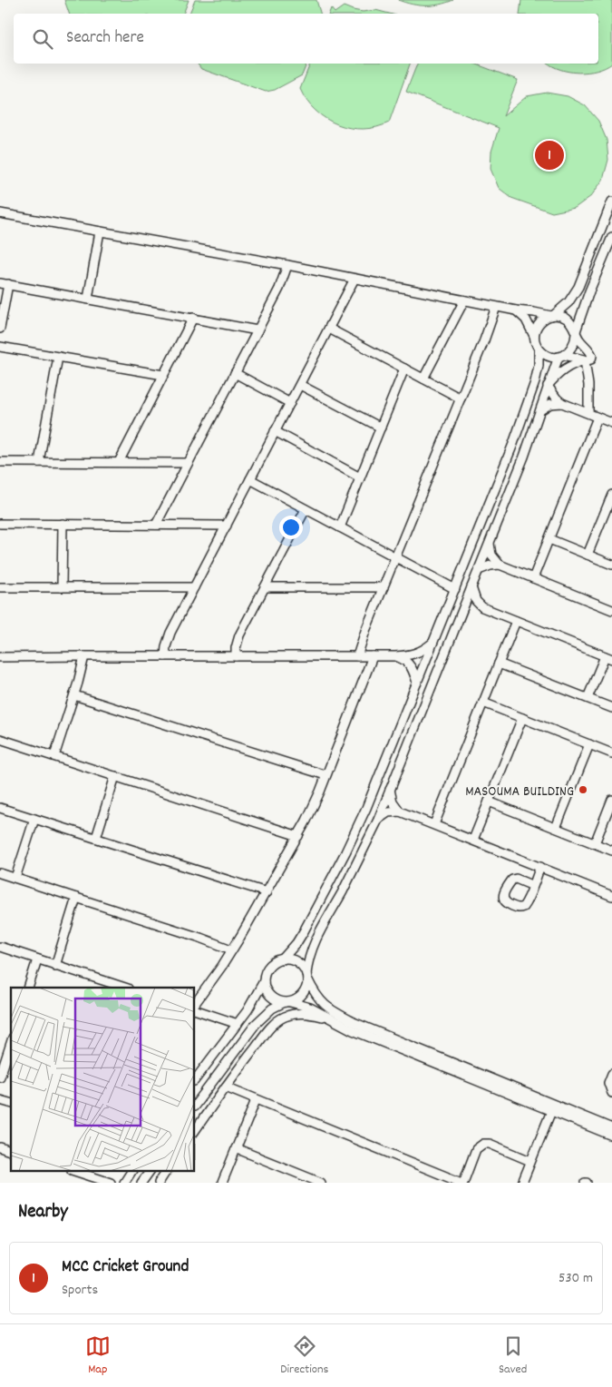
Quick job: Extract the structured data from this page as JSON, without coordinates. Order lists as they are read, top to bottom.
{
  "places": ["MASOUMA BUILDING"],
  "page": {
    "search": "Search here",
    "pins": "1",
    "heading": "Nearby",
    "list": [
      {
        "mark": "1",
        "name": "MCC Cricket Ground",
        "note": "Sports",
        "value": "530 m"
      }
    ],
    "nav": ["Map", "Directions", "Saved"]
  }
}
